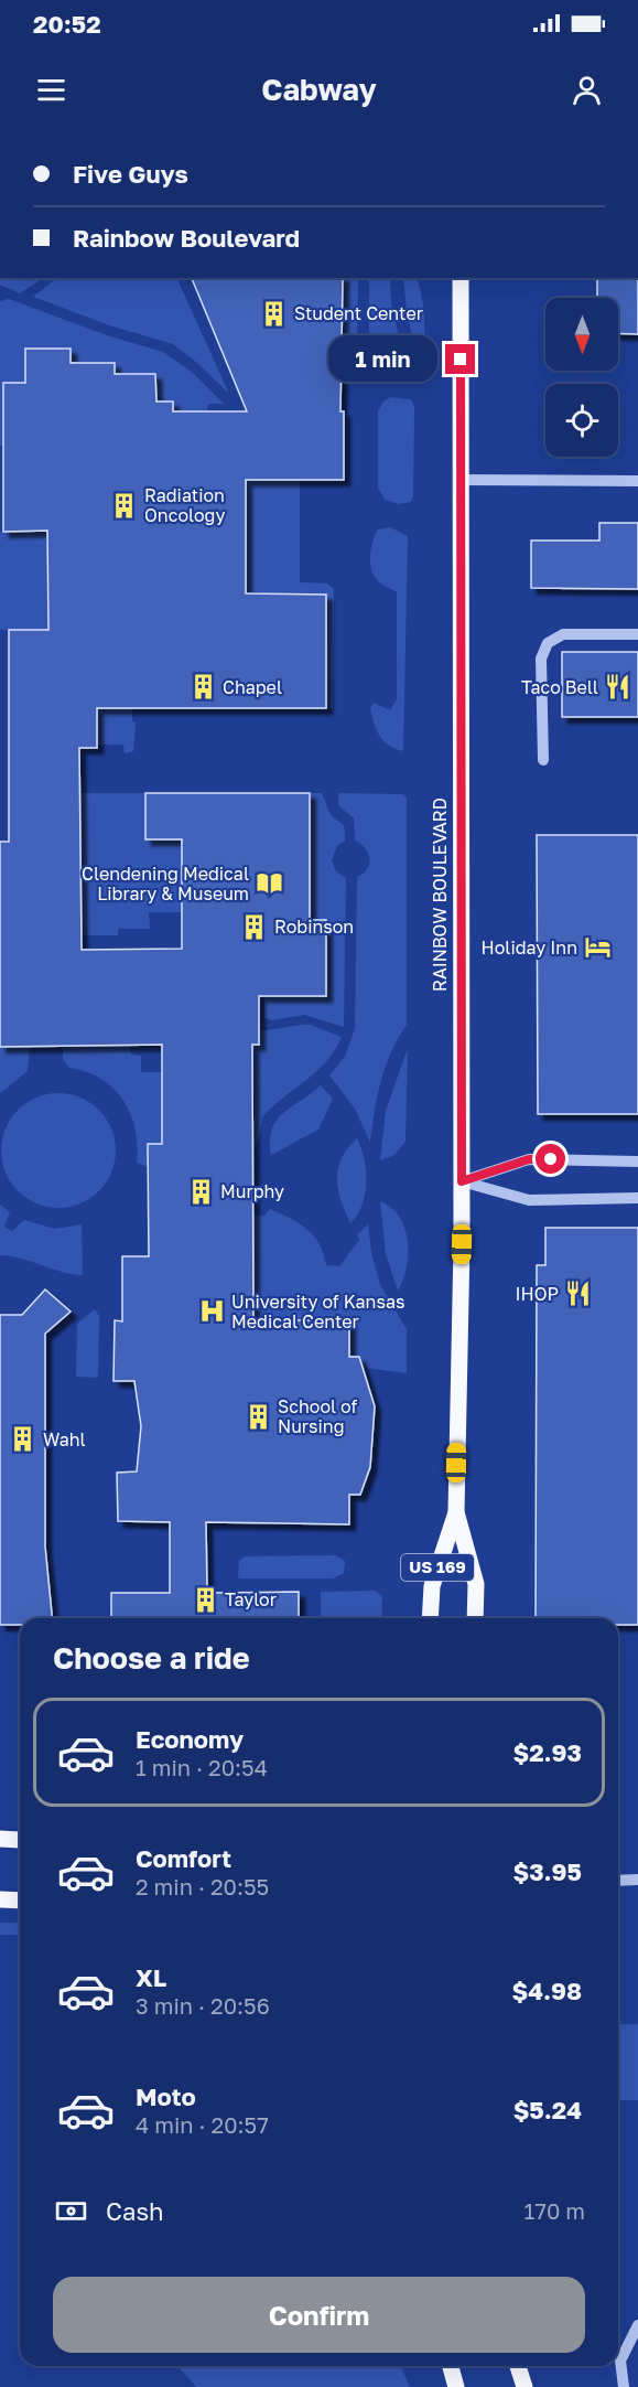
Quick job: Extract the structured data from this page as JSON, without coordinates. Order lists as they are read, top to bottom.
{
  "streets": {
    "main road": ["RAINBOW BOULEVARD", "US 169"]
  },
  "places": {
    "building": [
      "Student Center",
      "Radiation Oncology",
      "Chapel",
      "Robinson",
      "Murphy",
      "School of Nursing",
      "Wahl",
      "Taylor"
    ],
    "restaurant": ["Taco Bell", "IHOP"],
    "library": ["Clendening Medical Library & Museum"],
    "hotel": ["Holiday Inn"],
    "hospital": ["University of Kansas Medical Center"]
  },
  "north": "bottom",
  "page": {
    "status": "20:52",
    "header": "Cabway",
    "banner": ["Five Guys", "Rainbow Boulevard"],
    "bubble": "1 min",
    "heading": "Choose a ride",
    "list": [
      {
        "name": "Economy",
        "note": "1 min · 20:54",
        "value": "$2.93"
      },
      {
        "name": "Comfort",
        "note": "2 min · 20:55",
        "value": "$3.95"
      },
      {
        "name": "XL",
        "note": "3 min · 20:56",
        "value": "$4.98"
      },
      {
        "name": "Moto",
        "note": "4 min · 20:57",
        "value": "$5.24"
      }
    ],
    "pay": ["Cash", "170 m"],
    "buttons": "Confirm"
  }
}
